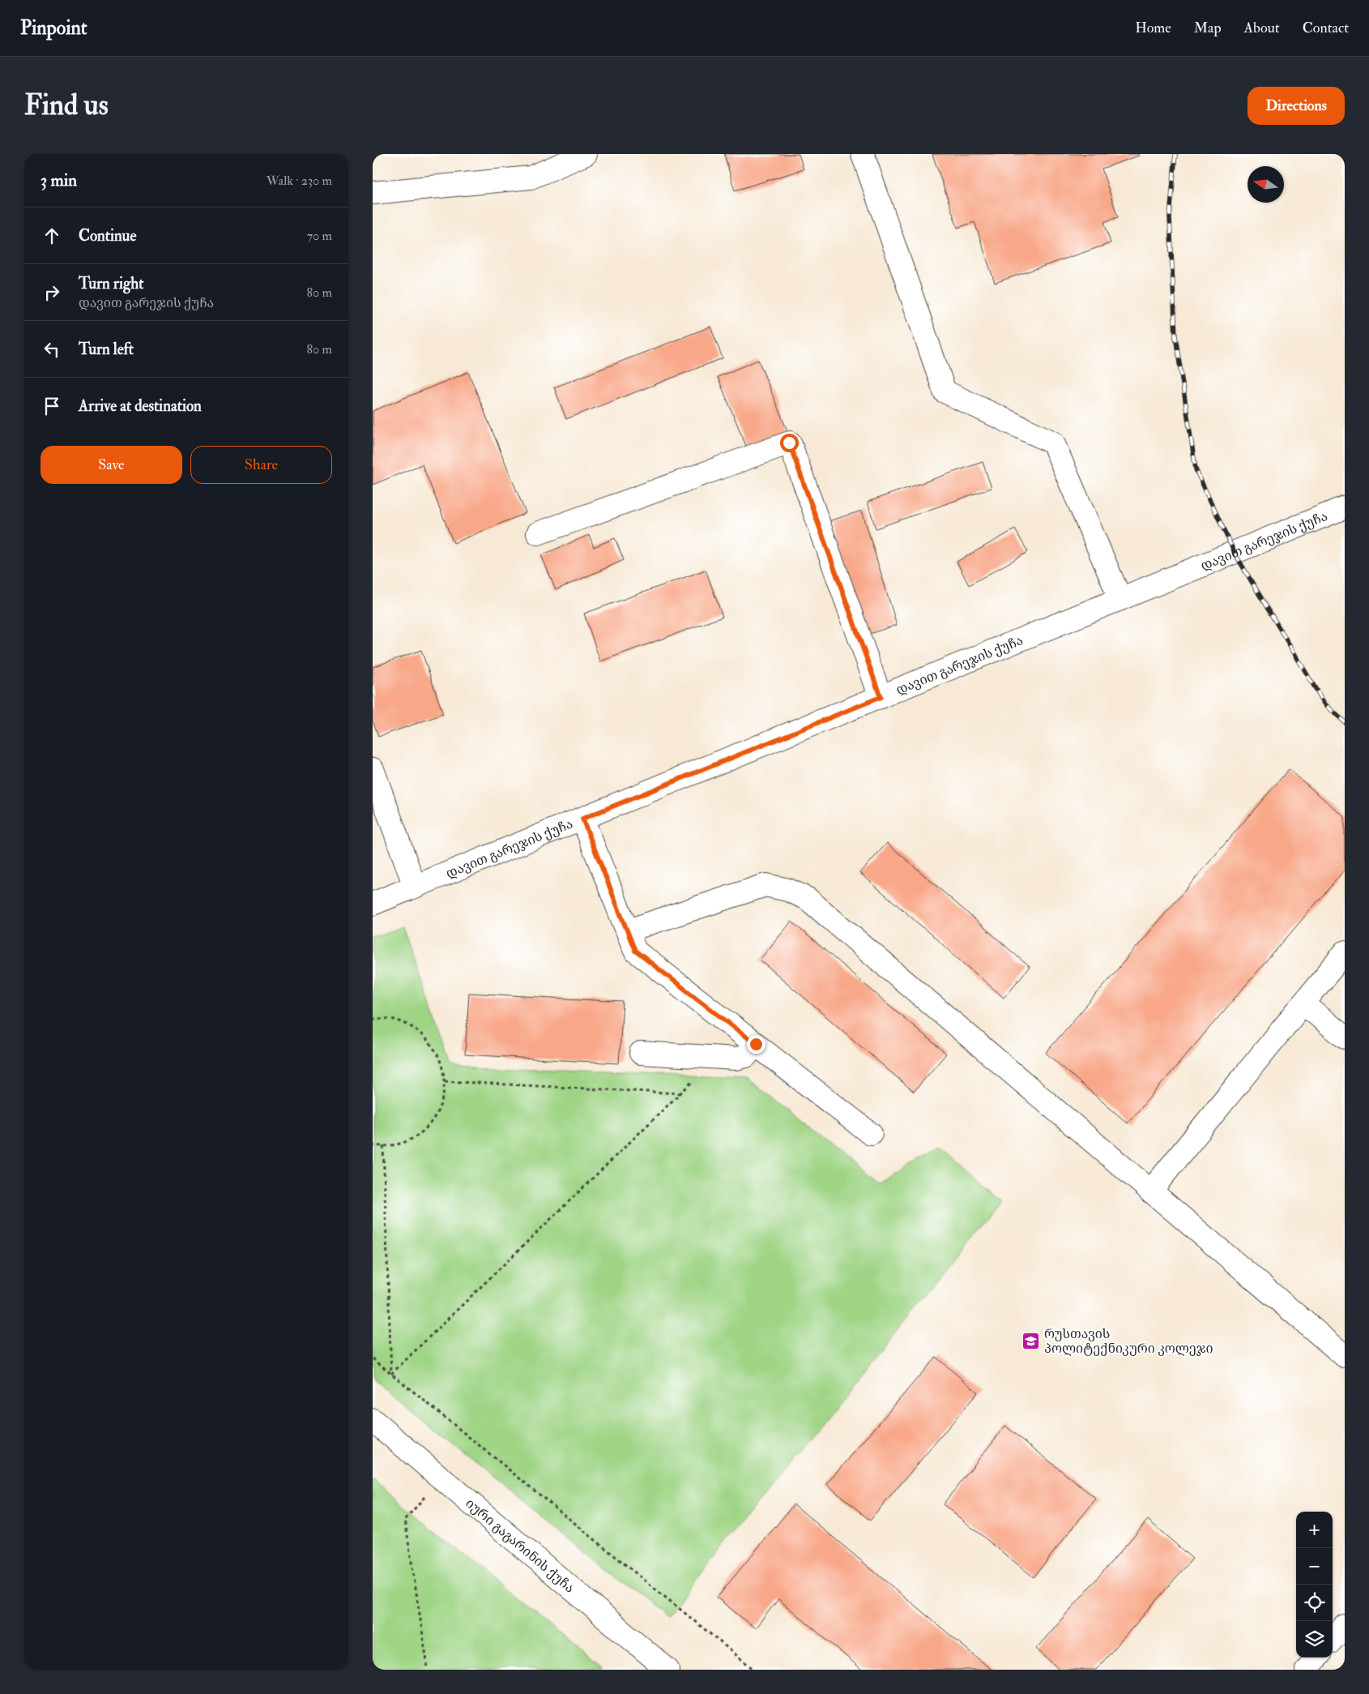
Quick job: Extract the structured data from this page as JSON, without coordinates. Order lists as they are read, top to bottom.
{
  "streets": {
    "street": ["დავით გარეჯის ქუჩა", "იური გაგარინის ქუჩა"]
  },
  "places": {
    "school or university": ["რუსთავის პოლიტექნიკური კოლეჯი"]
  },
  "north": "left",
  "page": {
    "header": "Pinpoint",
    "nav": [
      "Home",
      "Map",
      "About",
      "Contact"
    ],
    "buttons": [
      "Directions",
      ["Save", "Share"]
    ],
    "title": "Find us",
    "heading": ["3 min", "Walk · 230 m"],
    "list": [
      ["Continue", "70 m"],
      ["Turn right", "დავით გარეჯის ქუჩა", "80 m"],
      ["Turn left", "80 m"],
      "Arrive at destination"
    ],
    "map_buttons": ["+", "−"]
  }
}
